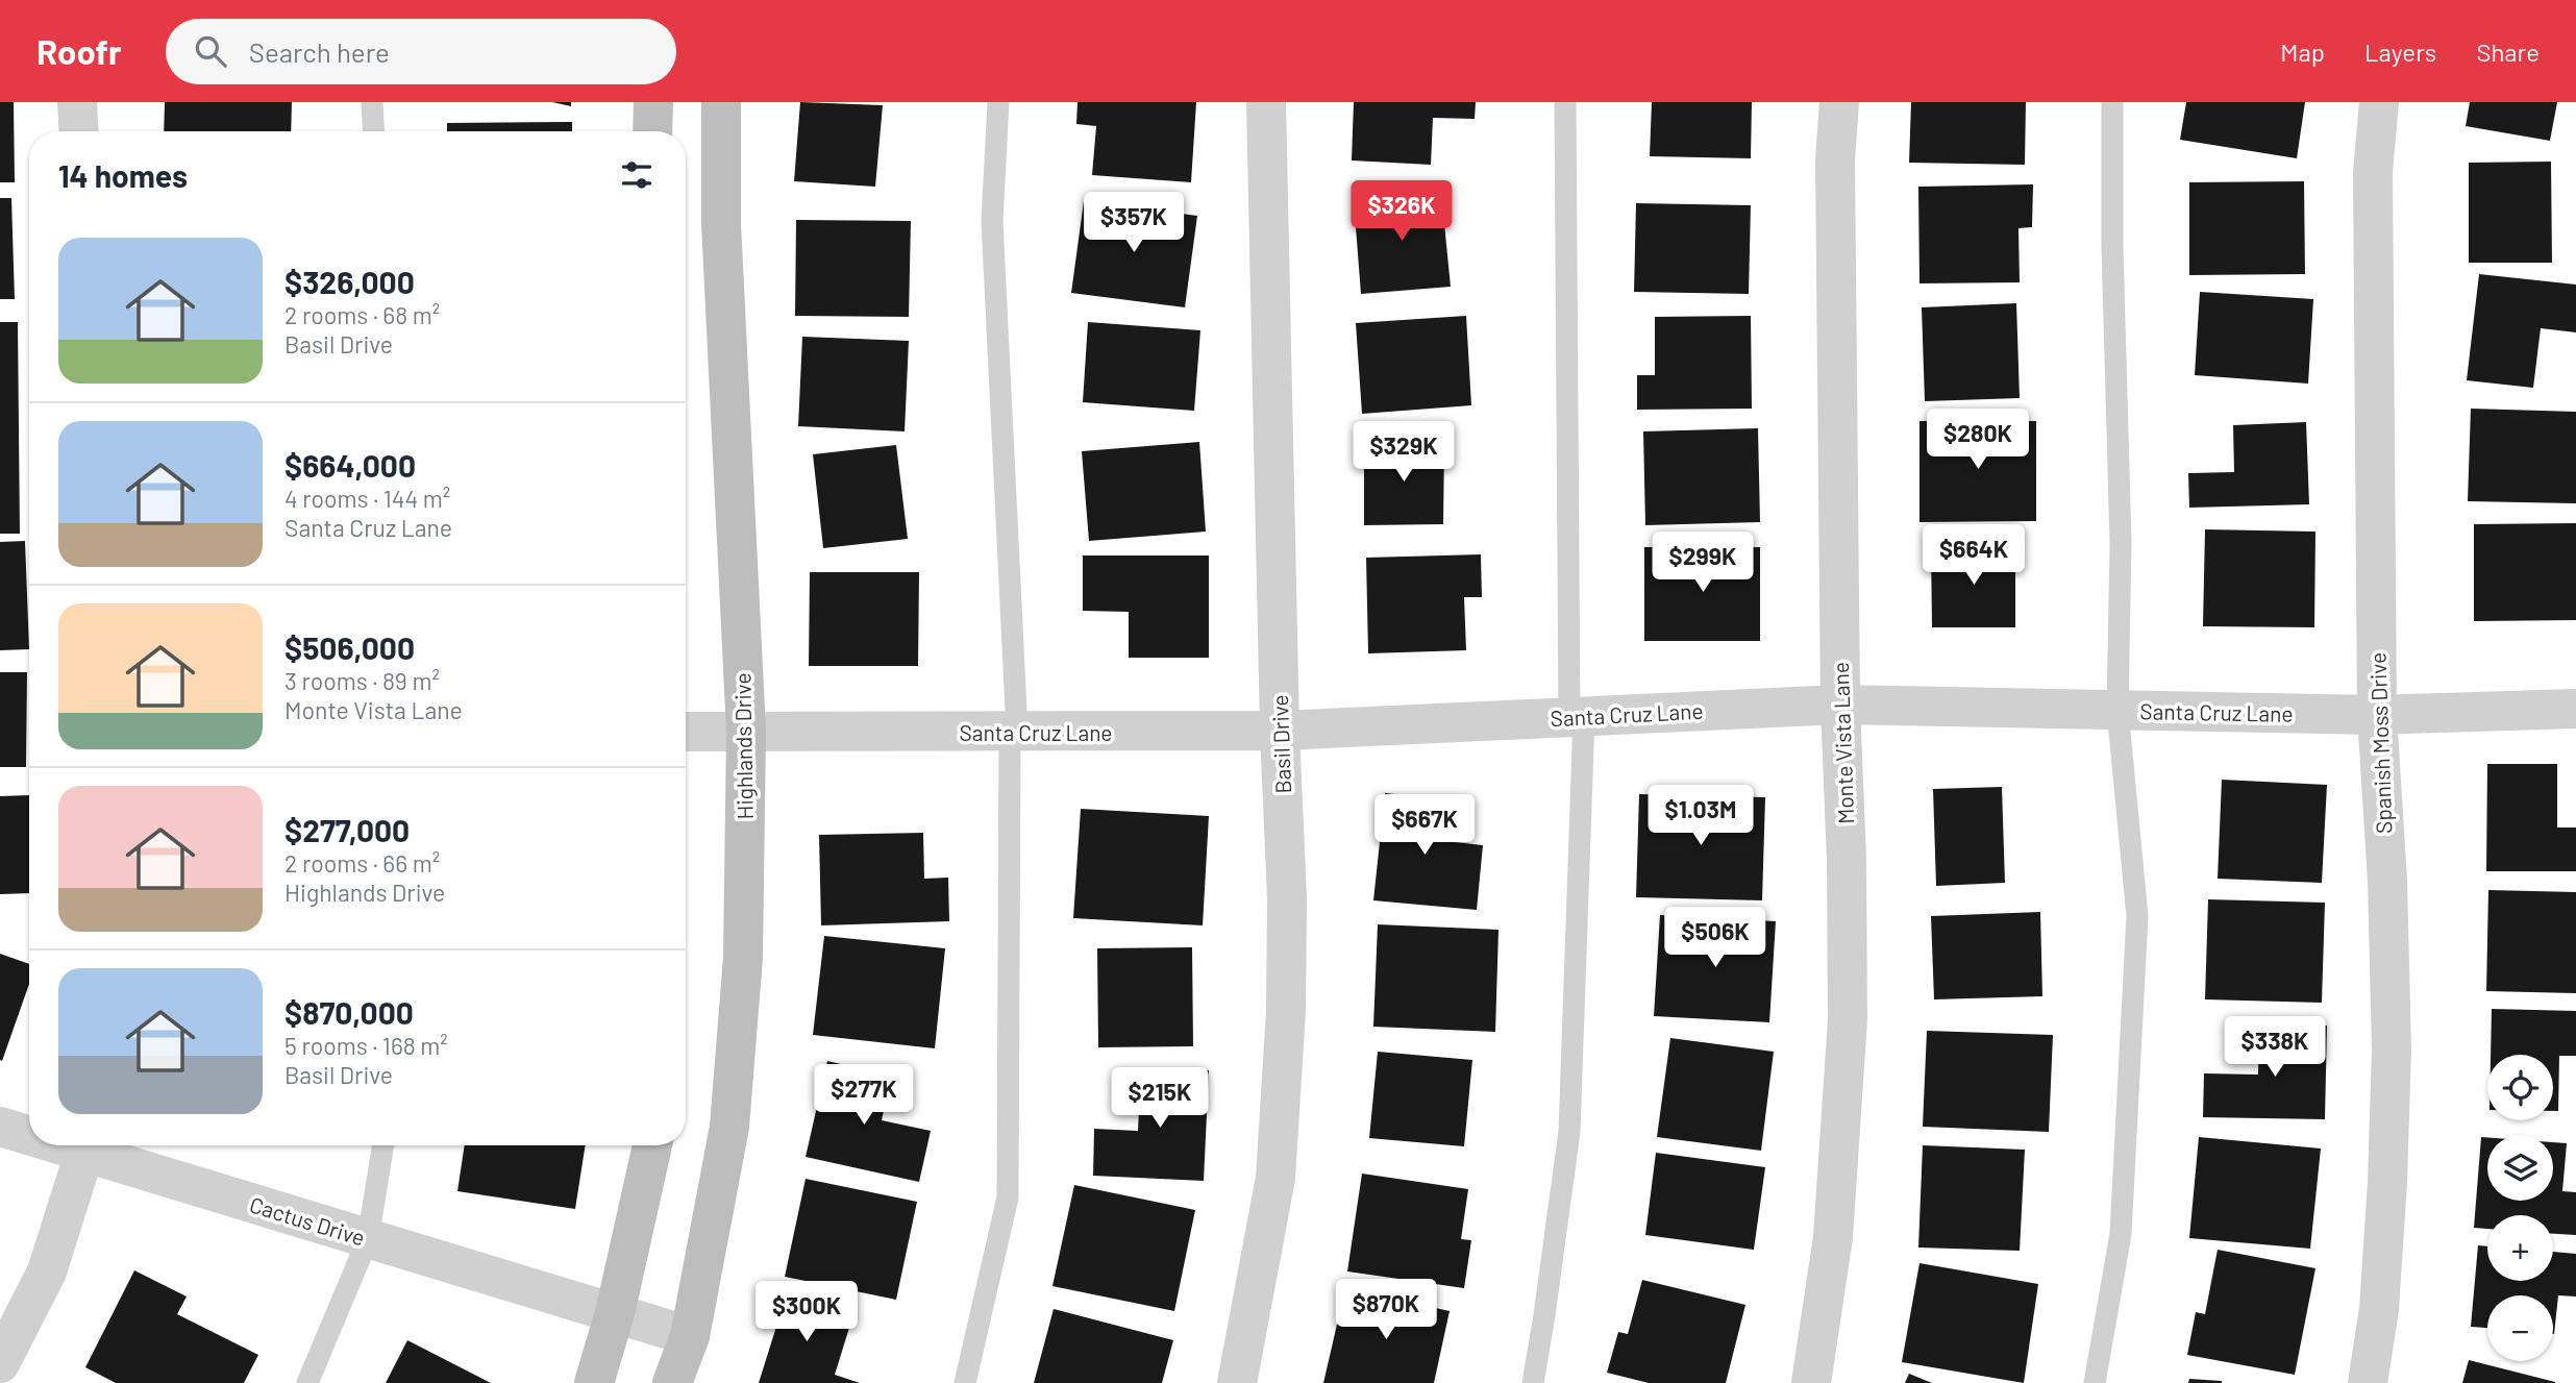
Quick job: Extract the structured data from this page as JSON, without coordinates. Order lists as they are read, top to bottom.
{
  "streets": {
    "street": [
      "Santa Cruz Lane",
      "Monte Vista Lane",
      "Spanish Moss Drive",
      "Basil Drive",
      "Highlands Drive",
      "Cactus Drive"
    ]
  },
  "crossings": [
    ["Santa Cruz Lane", "Monte Vista Lane"],
    ["Santa Cruz Lane", "Spanish Moss Drive"],
    ["Santa Cruz Lane", "Basil Drive"],
    ["Santa Cruz Lane", "Highlands Drive"],
    ["Highlands Drive", "Cactus Drive"]
  ],
  "page": {
    "header": "Roofr",
    "search": "Search here",
    "nav": ["Map", "Layers", "Share"],
    "heading": "14 homes",
    "price": [
      "$326K",
      "$357K",
      "$280K",
      "$329K",
      "$664K",
      "$299K",
      "$1.03M",
      "$667K",
      "$506K",
      "$338K",
      "$277K",
      "$215K",
      "$870K",
      "$300K"
    ],
    "list": [
      {
        "name": "$326,000",
        "note": "2 rooms · 68 m² · Basil Drive"
      },
      {
        "name": "$664,000",
        "note": "4 rooms · 144 m² · Santa Cruz Lane"
      },
      {
        "name": "$506,000",
        "note": "3 rooms · 89 m² · Monte Vista Lane"
      },
      {
        "name": "$277,000",
        "note": "2 rooms · 66 m² · Highlands Drive"
      },
      {
        "name": "$870,000",
        "note": "5 rooms · 168 m² · Basil Drive"
      }
    ],
    "map_buttons": ["+", "−"]
  }
}
